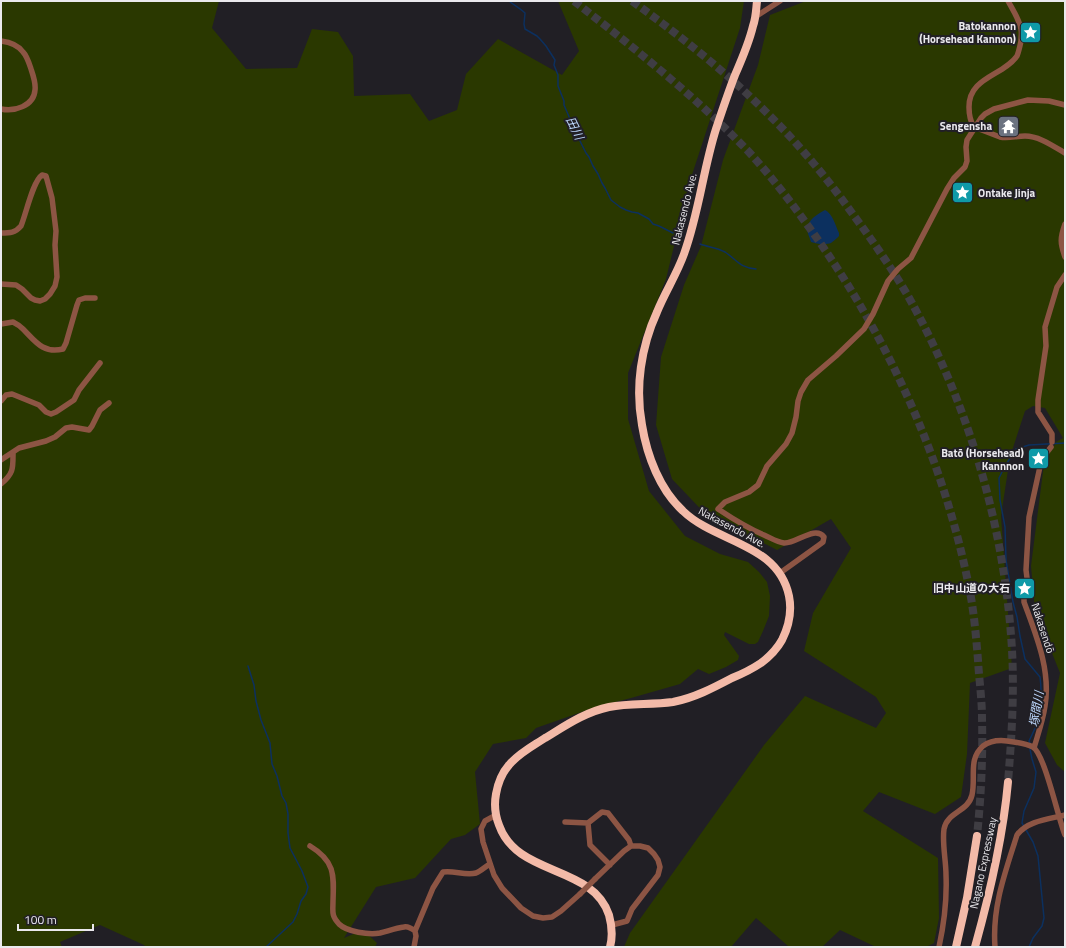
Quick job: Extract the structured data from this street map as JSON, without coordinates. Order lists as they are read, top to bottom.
{
  "streets": {
    "highway": ["Nakasendo Ave.", "Nagano Expressway"],
    "street": ["Nakasendō"]
  },
  "water": ["田川", "塚間川"],
  "places": {
    "place": [
      "Batokannon (Horsehead Kannon)",
      "Ontake Jinja",
      "Batō (Horsehead) Kannnon",
      "旧中山道の大石"
    ],
    "temple": ["Sengensha"]
  },
  "scale_bar": "100 m"
}
